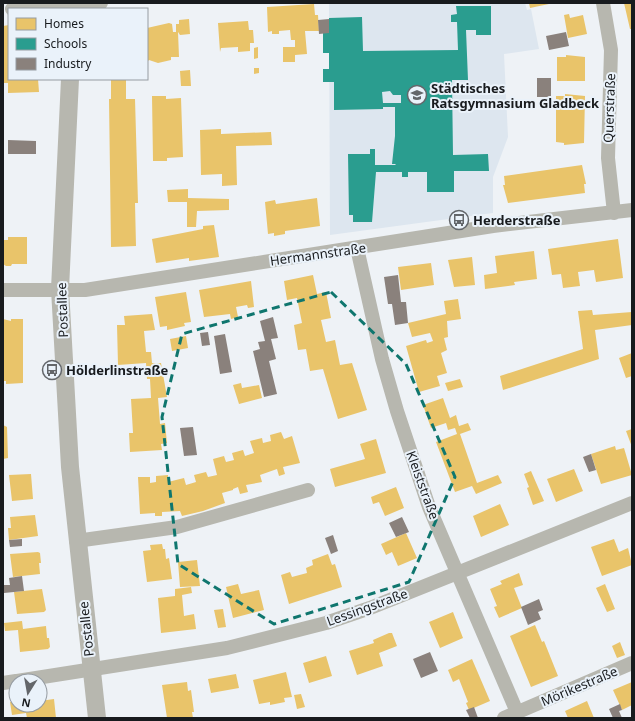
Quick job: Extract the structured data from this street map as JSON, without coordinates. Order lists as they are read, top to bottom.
{
  "streets": {
    "street": [
      "Querstraße",
      "Hermannstraße",
      "Postallee",
      "Kleiststraße",
      "Lessingstraße",
      "Mörikestraße"
    ]
  },
  "crossings": [
    ["Querstraße", "Hermannstraße"],
    ["Hermannstraße", "Postallee"],
    ["Hermannstraße", "Kleiststraße"],
    ["Postallee", "Lessingstraße"],
    ["Kleiststraße", "Lessingstraße"],
    ["Kleiststraße", "Mörikestraße"]
  ],
  "places": {
    "school or university": ["Städtisches Ratsgymnasium Gladbeck"],
    "bus stop": ["Herderstraße", "Hölderlinstraße"]
  },
  "legend": ["Homes", "Schools", "Industry"],
  "north": "bottom"
}
